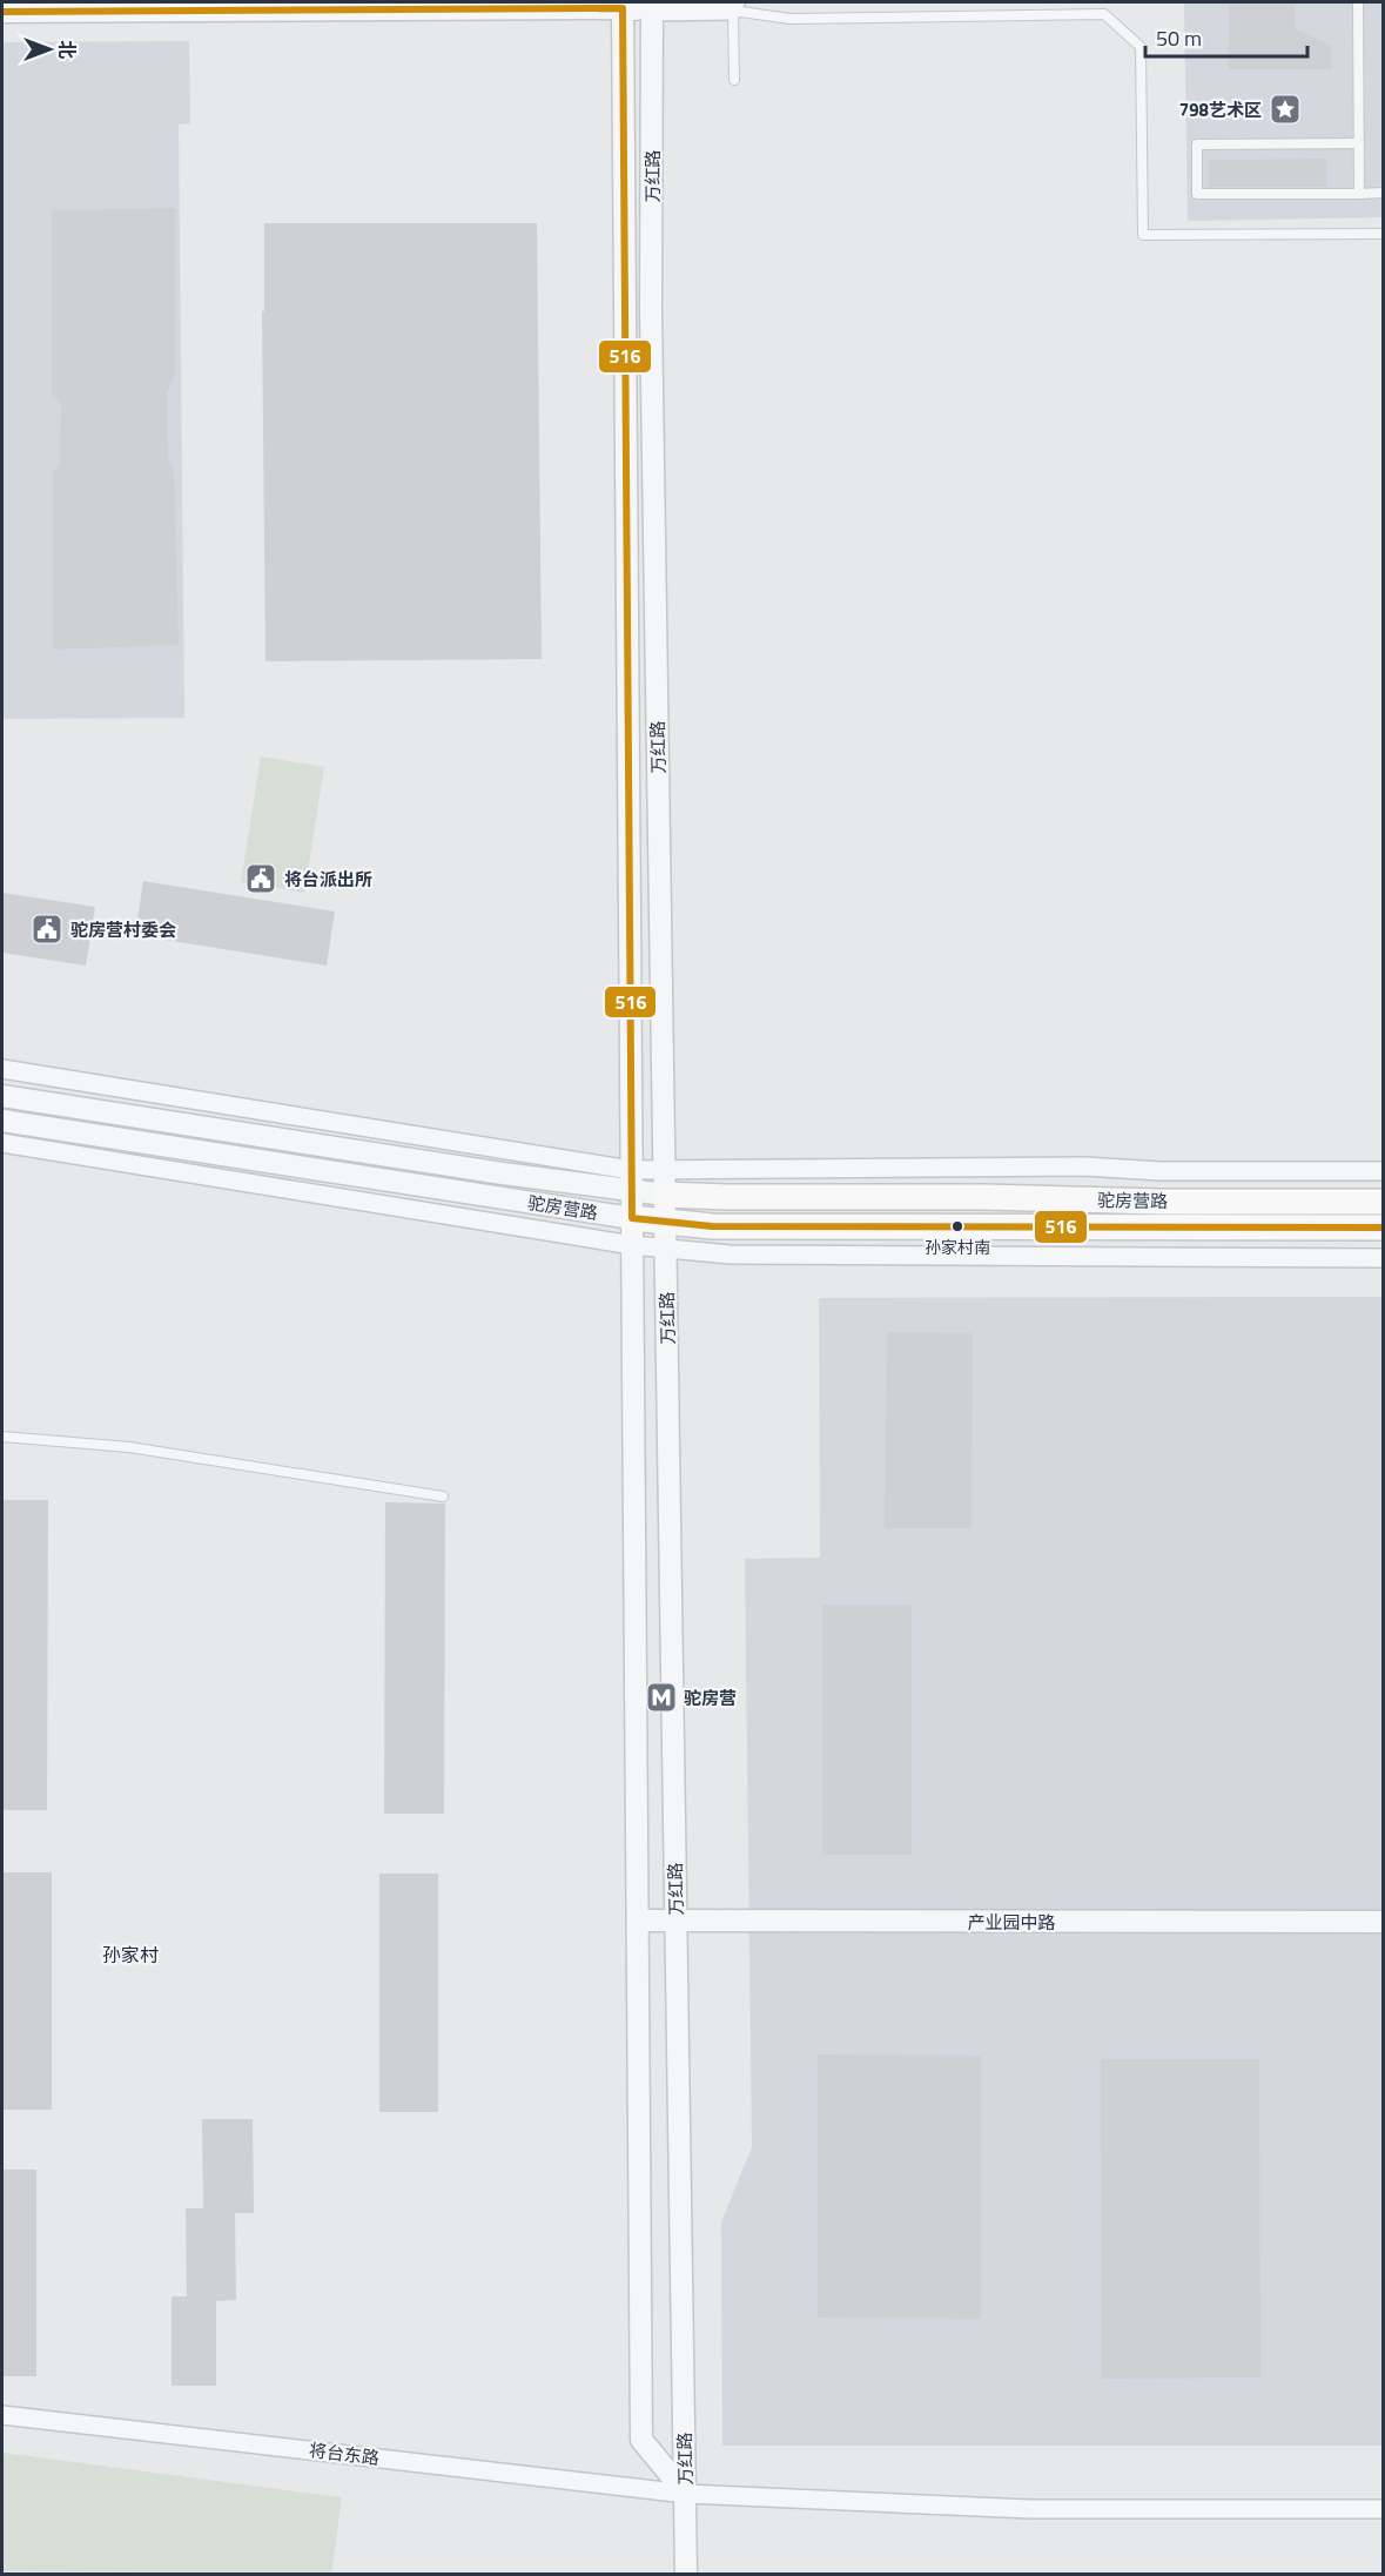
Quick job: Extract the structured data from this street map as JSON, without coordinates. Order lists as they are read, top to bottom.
{
  "streets": {
    "main road": ["驼房营路"],
    "street": ["万红路", "产业园中路", "将台东路"]
  },
  "crossings": [
    ["万红路", "驼房营路"],
    ["万红路", "产业园中路"],
    ["万红路", "将台东路"]
  ],
  "districts": ["孙家村"],
  "places": {
    "place": ["798艺术区"],
    "public building": ["将台派出所", "驼房营村委会"],
    "other": ["孙家村南"],
    "metro station": ["驼房营"]
  },
  "lines": ["transit line 516"],
  "scale_bar": "50 m",
  "north": "right"
}
